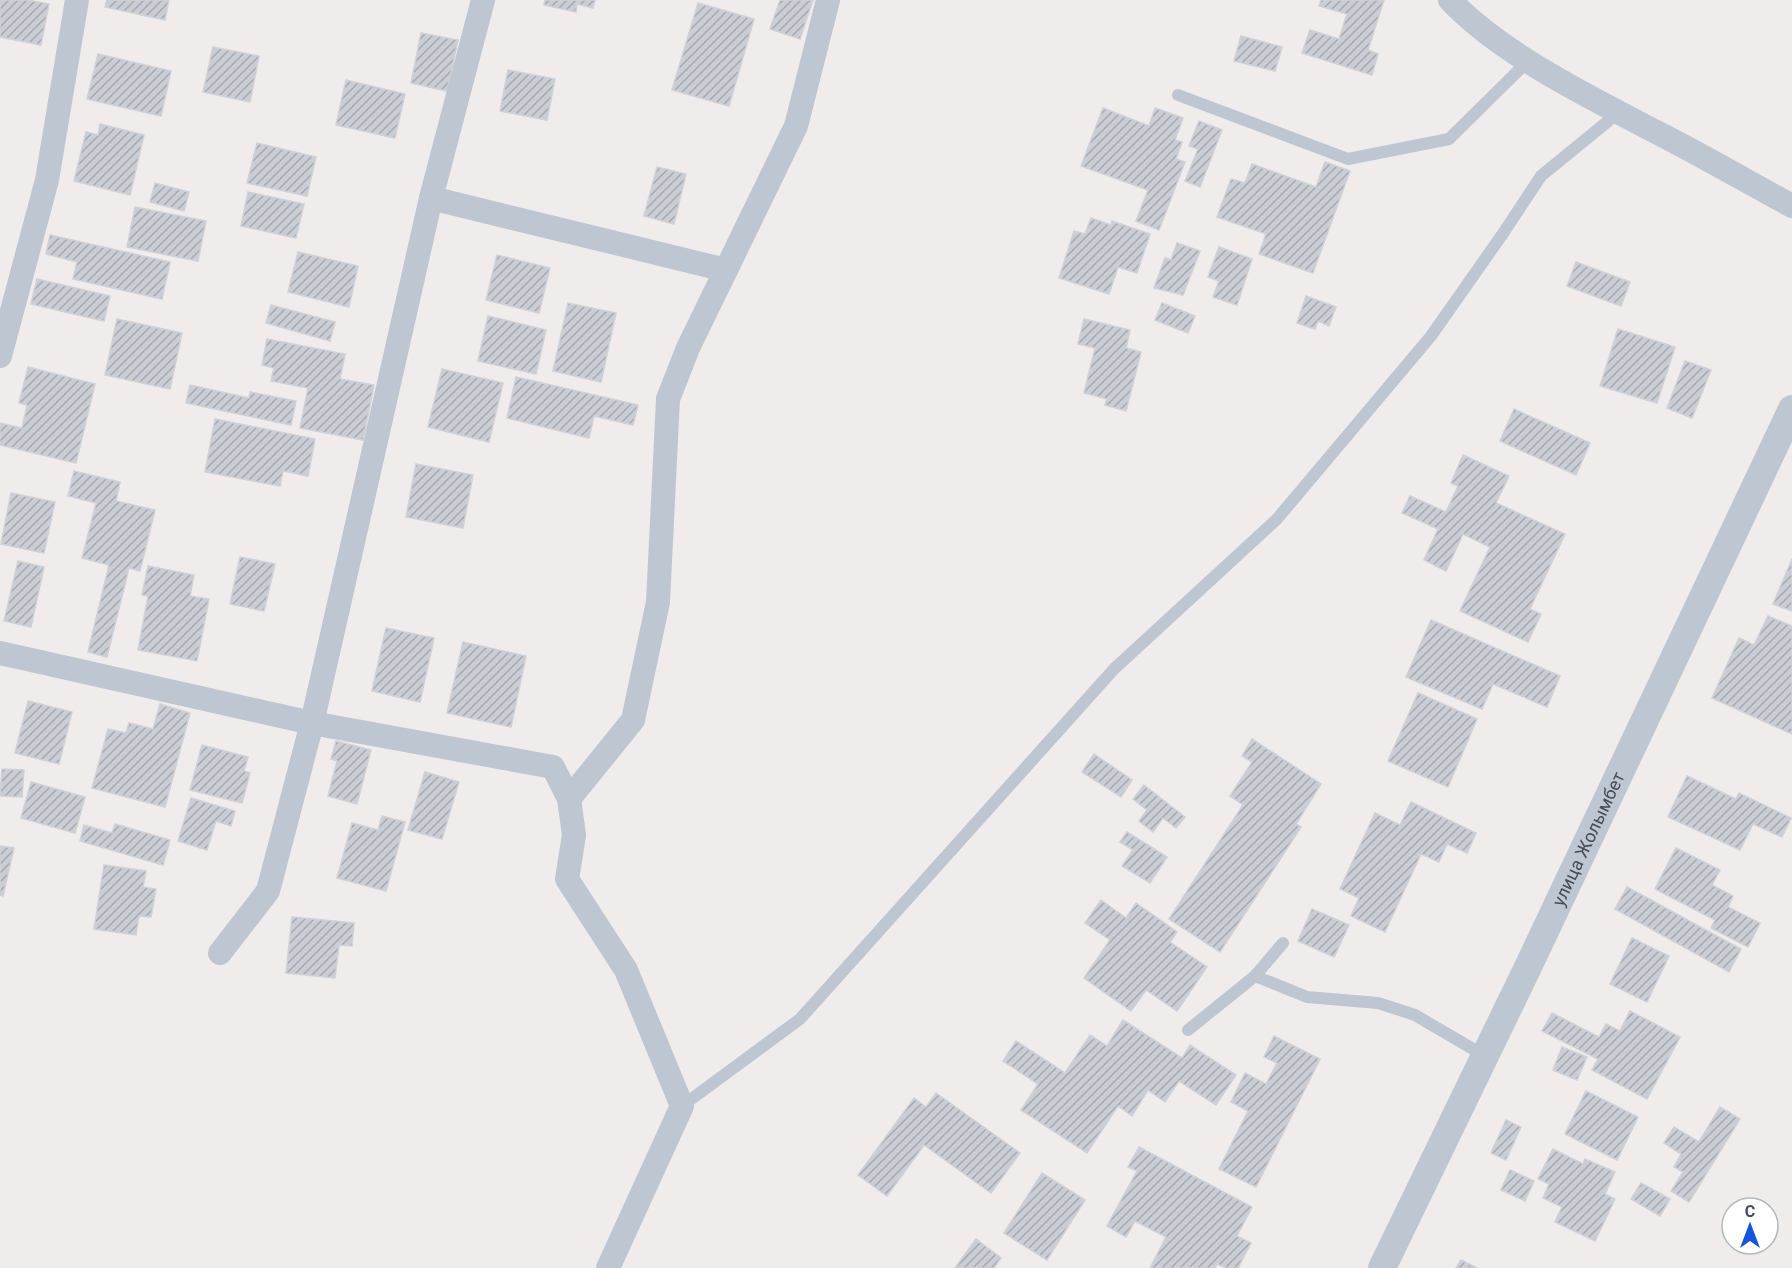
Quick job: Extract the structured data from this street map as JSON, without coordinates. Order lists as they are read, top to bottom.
{
  "streets": {
    "street": ["улица Жолымбет"]
  },
  "north": "top"
}
